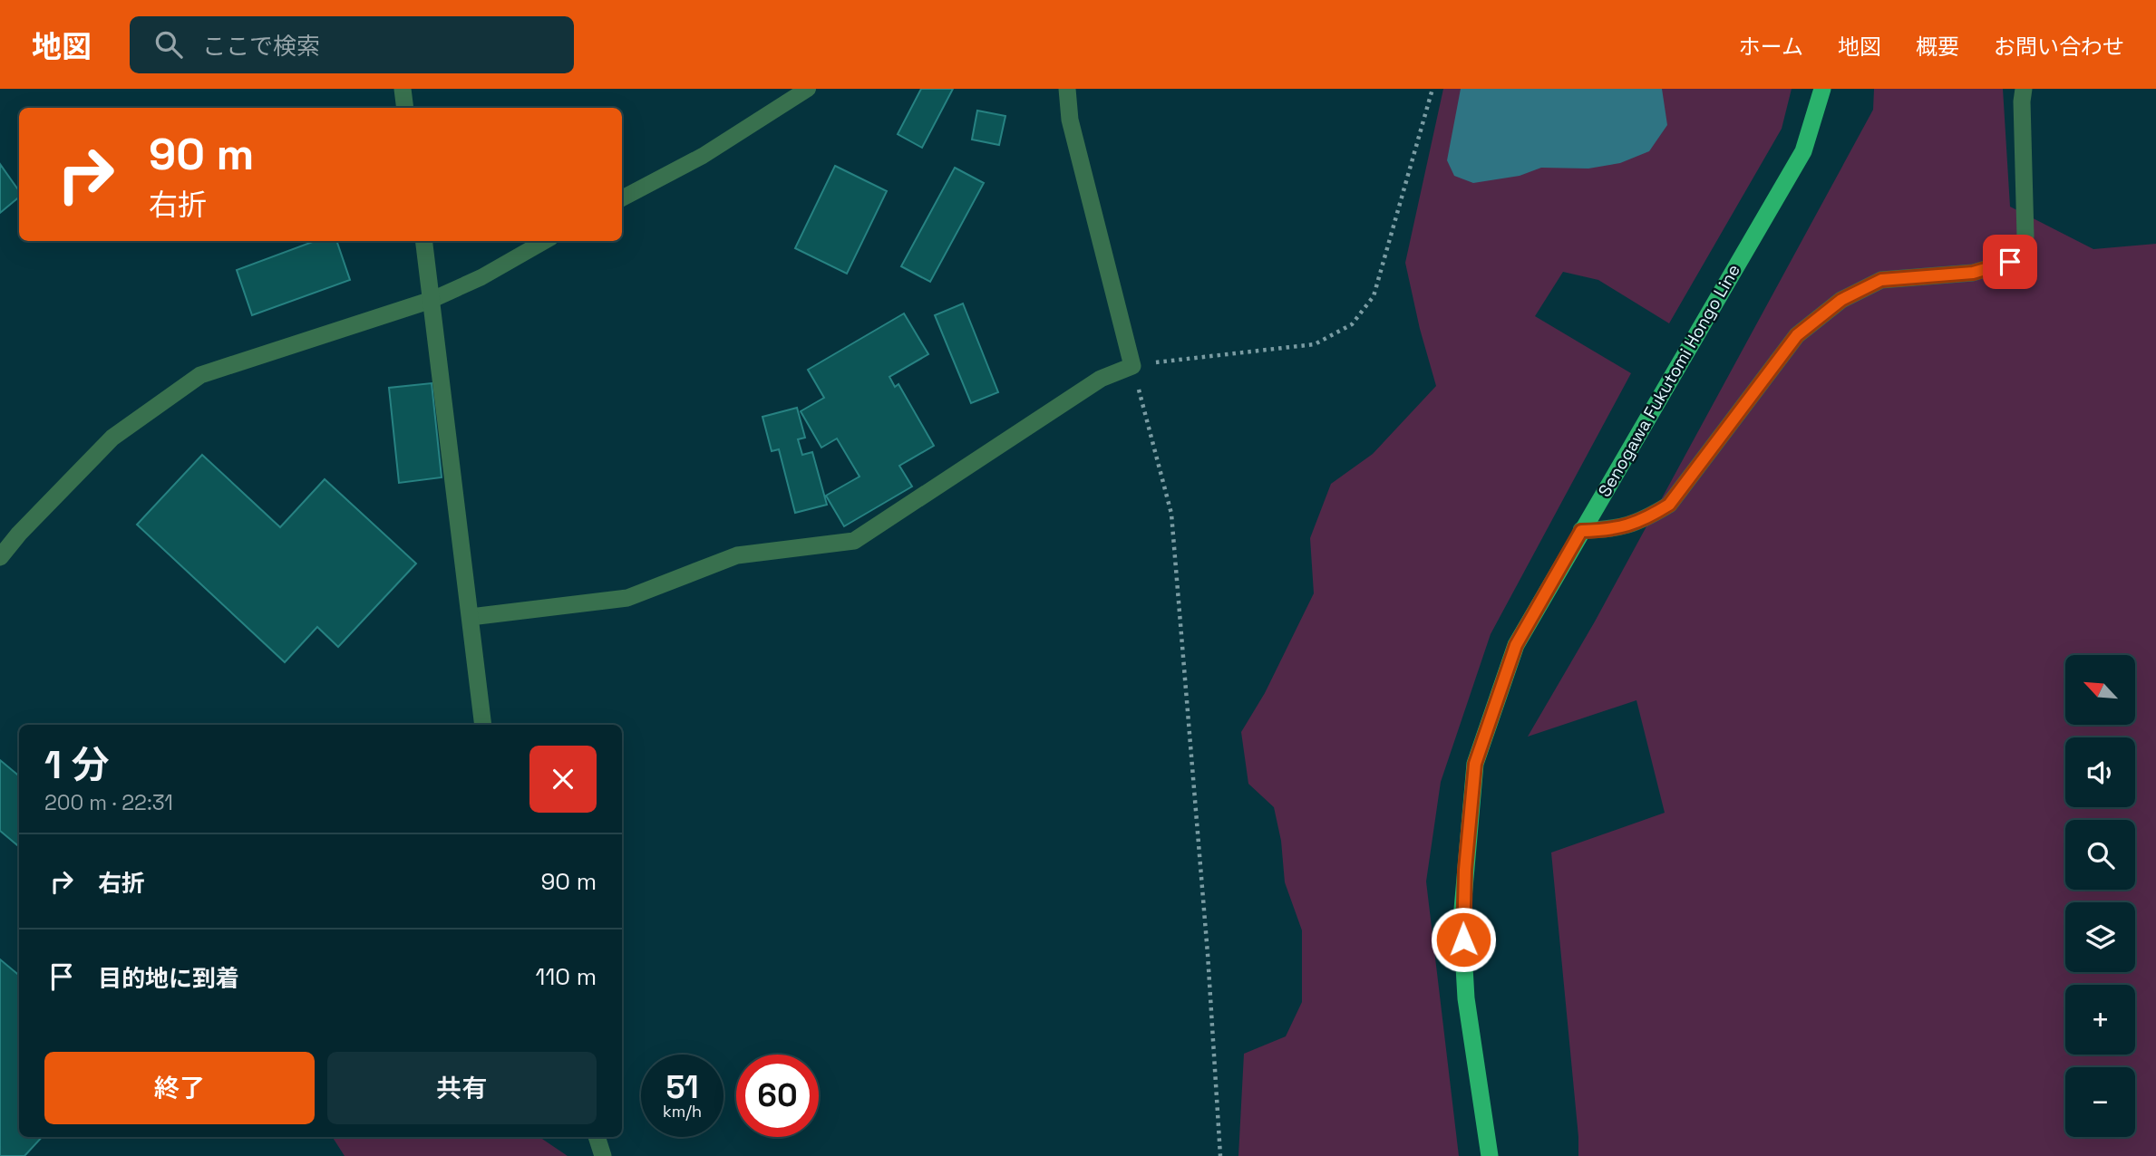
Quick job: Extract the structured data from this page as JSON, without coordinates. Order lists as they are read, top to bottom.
{
  "streets": {
    "main road": ["Senogawa Fukutomi Hongo Line"]
  },
  "north": "top left",
  "page": {
    "header": "地図",
    "search": "ここで検索",
    "nav": [
      "ホーム",
      "地図",
      "概要",
      "お問い合わせ"
    ],
    "turn": ["90 m", "右折"],
    "map_buttons": ["+", "−"],
    "heading": ["1 分", "200 m · 22:31"],
    "list": [
      {
        "name": "右折",
        "value": "90 m"
      },
      {
        "name": "目的地に到着",
        "value": "110 m"
      }
    ],
    "buttons": ["終了", "共有"],
    "speed": "51 km/h",
    "limit": "60"
  }
}
